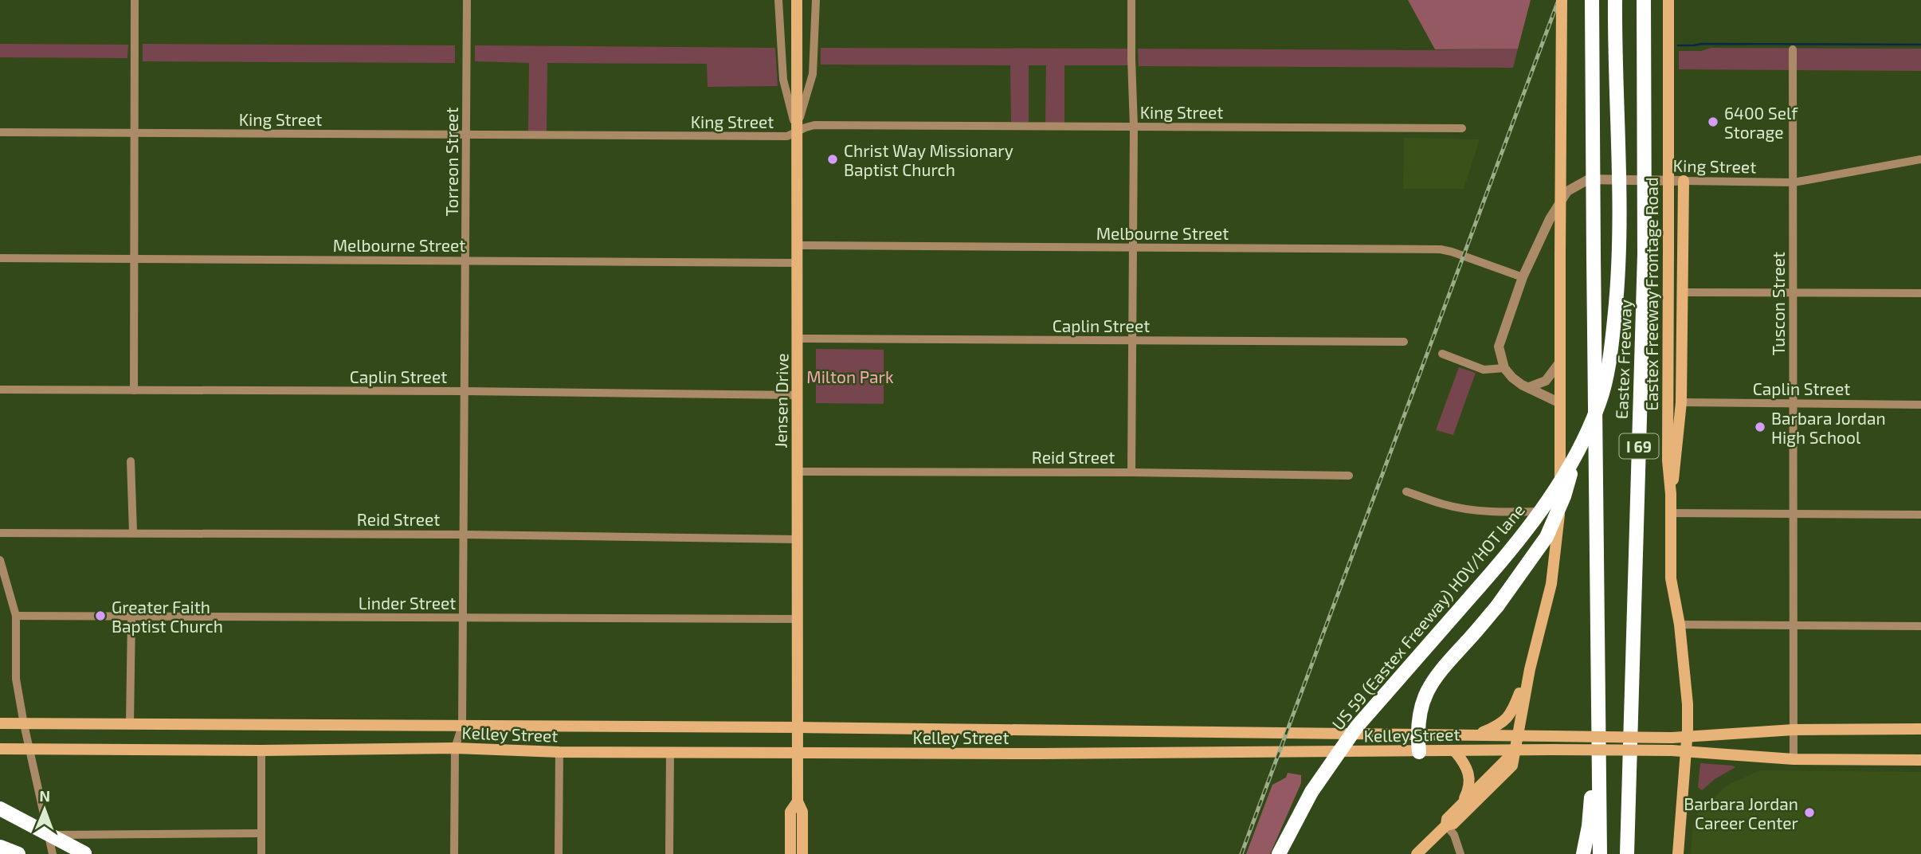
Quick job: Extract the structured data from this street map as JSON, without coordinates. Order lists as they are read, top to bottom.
{
  "streets": {
    "highway": ["Eastex Freeway", "I 69", "US 59 (Eastex Freeway) HOV/HOT lane"],
    "main road": ["Eastex Freeway Frontage Road", "Jensen Drive", "Kelley Street"],
    "street": [
      "King Street",
      "Torreon Street",
      "Melbourne Street",
      "Tuscon Street",
      "Caplin Street",
      "Reid Street",
      "Linder Street"
    ]
  },
  "crossings": [
    ["King Street", "Torreon Street"],
    ["King Street", "Melbourne Street"],
    ["King Street", "Tuscon Street"],
    ["King Street", "Jensen Drive"],
    ["Torreon Street", "Melbourne Street"],
    ["Torreon Street", "Caplin Street"],
    ["Torreon Street", "Reid Street"],
    ["Torreon Street", "Linder Street"],
    ["Torreon Street", "Kelley Street"],
    ["Melbourne Street", "Jensen Drive"],
    ["Eastex Freeway Frontage Road", "Kelley Street"],
    ["Tuscon Street", "Caplin Street"],
    ["Tuscon Street", "Kelley Street"],
    ["Caplin Street", "Jensen Drive"],
    ["Jensen Drive", "Reid Street"],
    ["Jensen Drive", "Linder Street"],
    ["Jensen Drive", "Kelley Street"]
  ],
  "parks": ["Milton Park"],
  "places": [
    "6400 Self Storage",
    "Christ Way Missionary Baptist Church",
    "Barbara Jordan High School",
    "Greater Faith Baptist Church",
    "Barbara Jordan Career Center"
  ],
  "north": "top"
}
